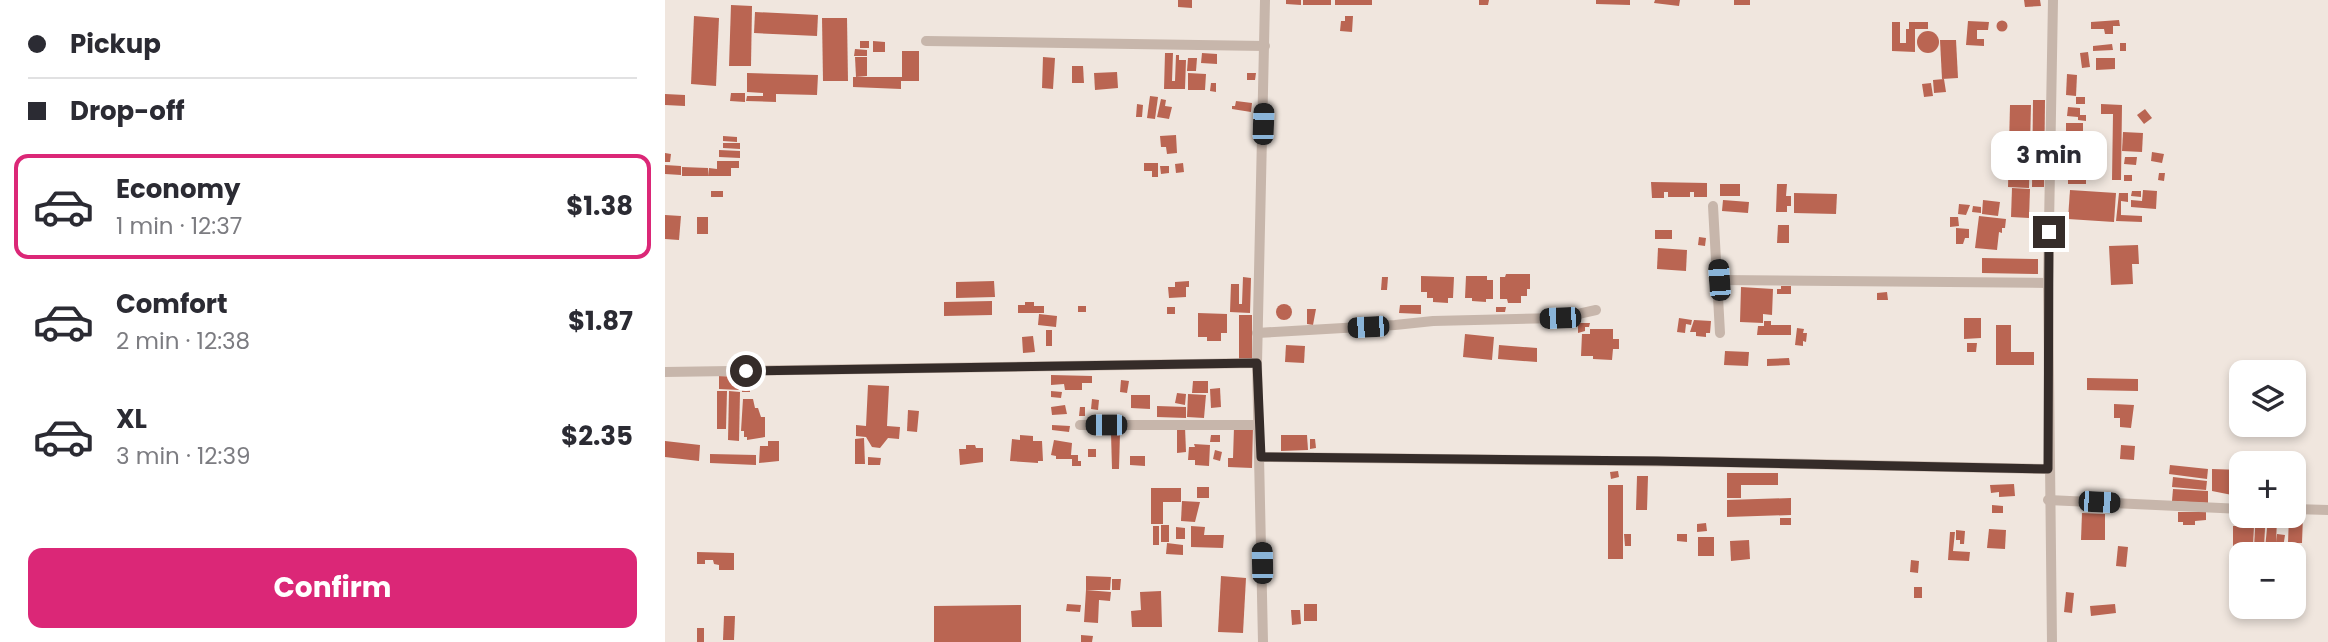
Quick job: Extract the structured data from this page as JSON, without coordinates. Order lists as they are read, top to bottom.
{
  "page": {
    "banner": ["Pickup", "Drop-off"],
    "bubble": "3 min",
    "list": [
      {
        "name": "Economy",
        "note": "1 min · 12:37",
        "value": "$1.38"
      },
      {
        "name": "Comfort",
        "note": "2 min · 12:38",
        "value": "$1.87"
      },
      {
        "name": "XL",
        "note": "3 min · 12:39",
        "value": "$2.35"
      }
    ],
    "map_buttons": ["+", "−"],
    "buttons": "Confirm"
  }
}
